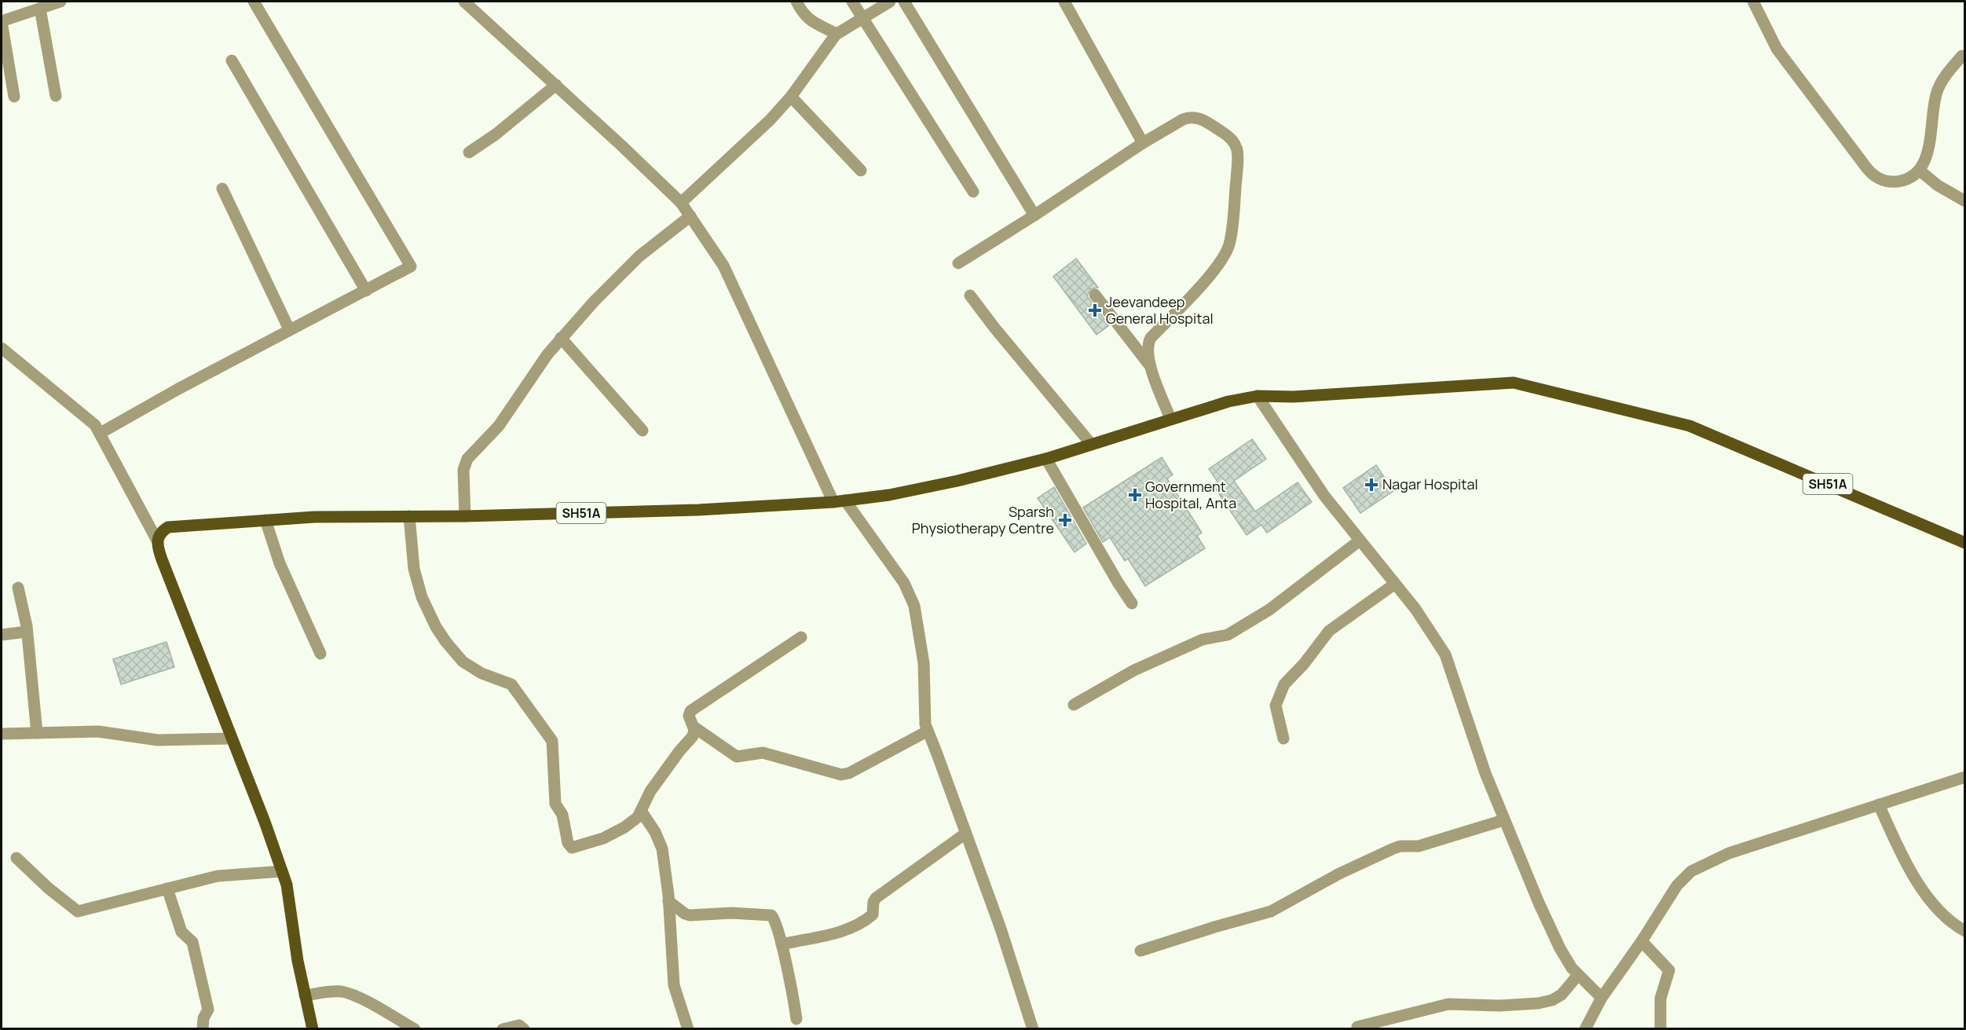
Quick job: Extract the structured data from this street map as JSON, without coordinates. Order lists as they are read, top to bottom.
{
  "streets": {
    "main road": ["SH51A"]
  },
  "places": {
    "health": [
      "Jeevandeep General Hospital",
      "Nagar Hospital",
      "Government Hospital, Anta",
      "Sparsh Physiotherapy Centre"
    ]
  }
}
